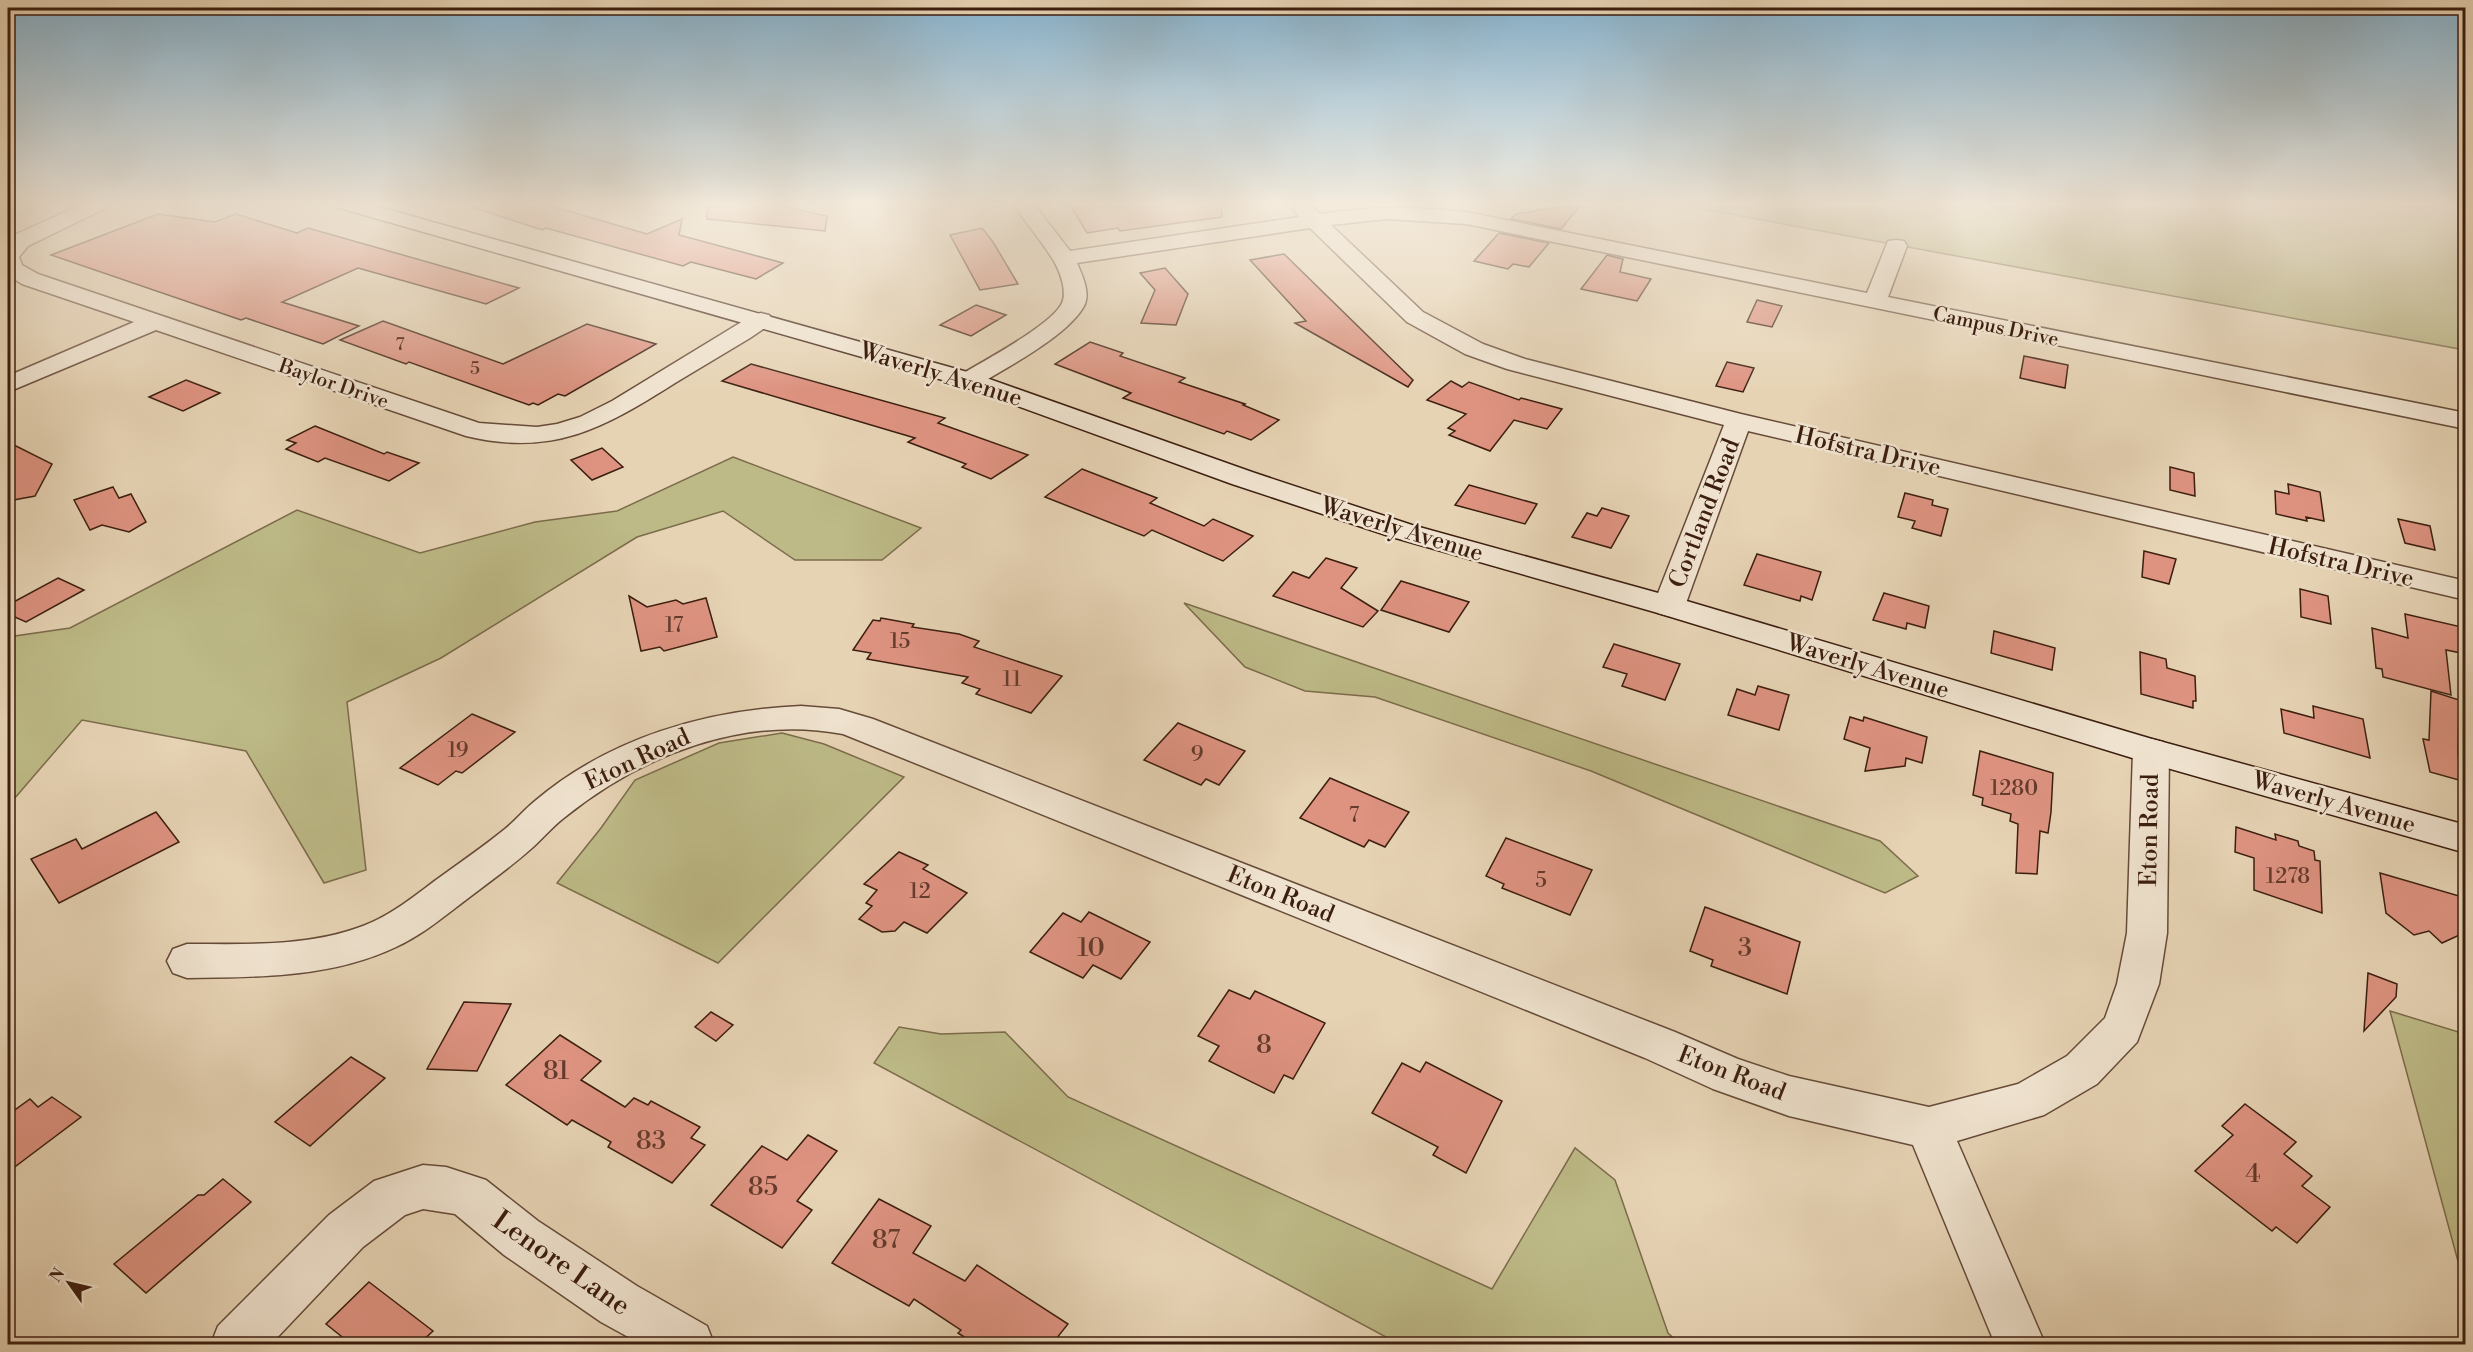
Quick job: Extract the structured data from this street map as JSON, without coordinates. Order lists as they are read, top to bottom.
{
  "streets": {
    "street": [
      "Campus Drive",
      "Waverly Avenue",
      "Baylor Drive",
      "Hofstra Drive",
      "Cortland Road",
      "Eton Road",
      "Lenore Lane"
    ]
  },
  "crossings": [
    ["Waverly Avenue", "Baylor Drive"],
    ["Waverly Avenue", "Cortland Road"],
    ["Waverly Avenue", "Eton Road"],
    ["Hofstra Drive", "Cortland Road"]
  ],
  "house_numbers": [
    "7",
    "5",
    "17",
    "15",
    "11",
    "19",
    "9",
    "1280",
    "7",
    "1278",
    "5",
    "12",
    "10",
    "3",
    "8",
    "81",
    "83",
    "4",
    "85",
    "87"
  ],
  "north": "top left"
}
